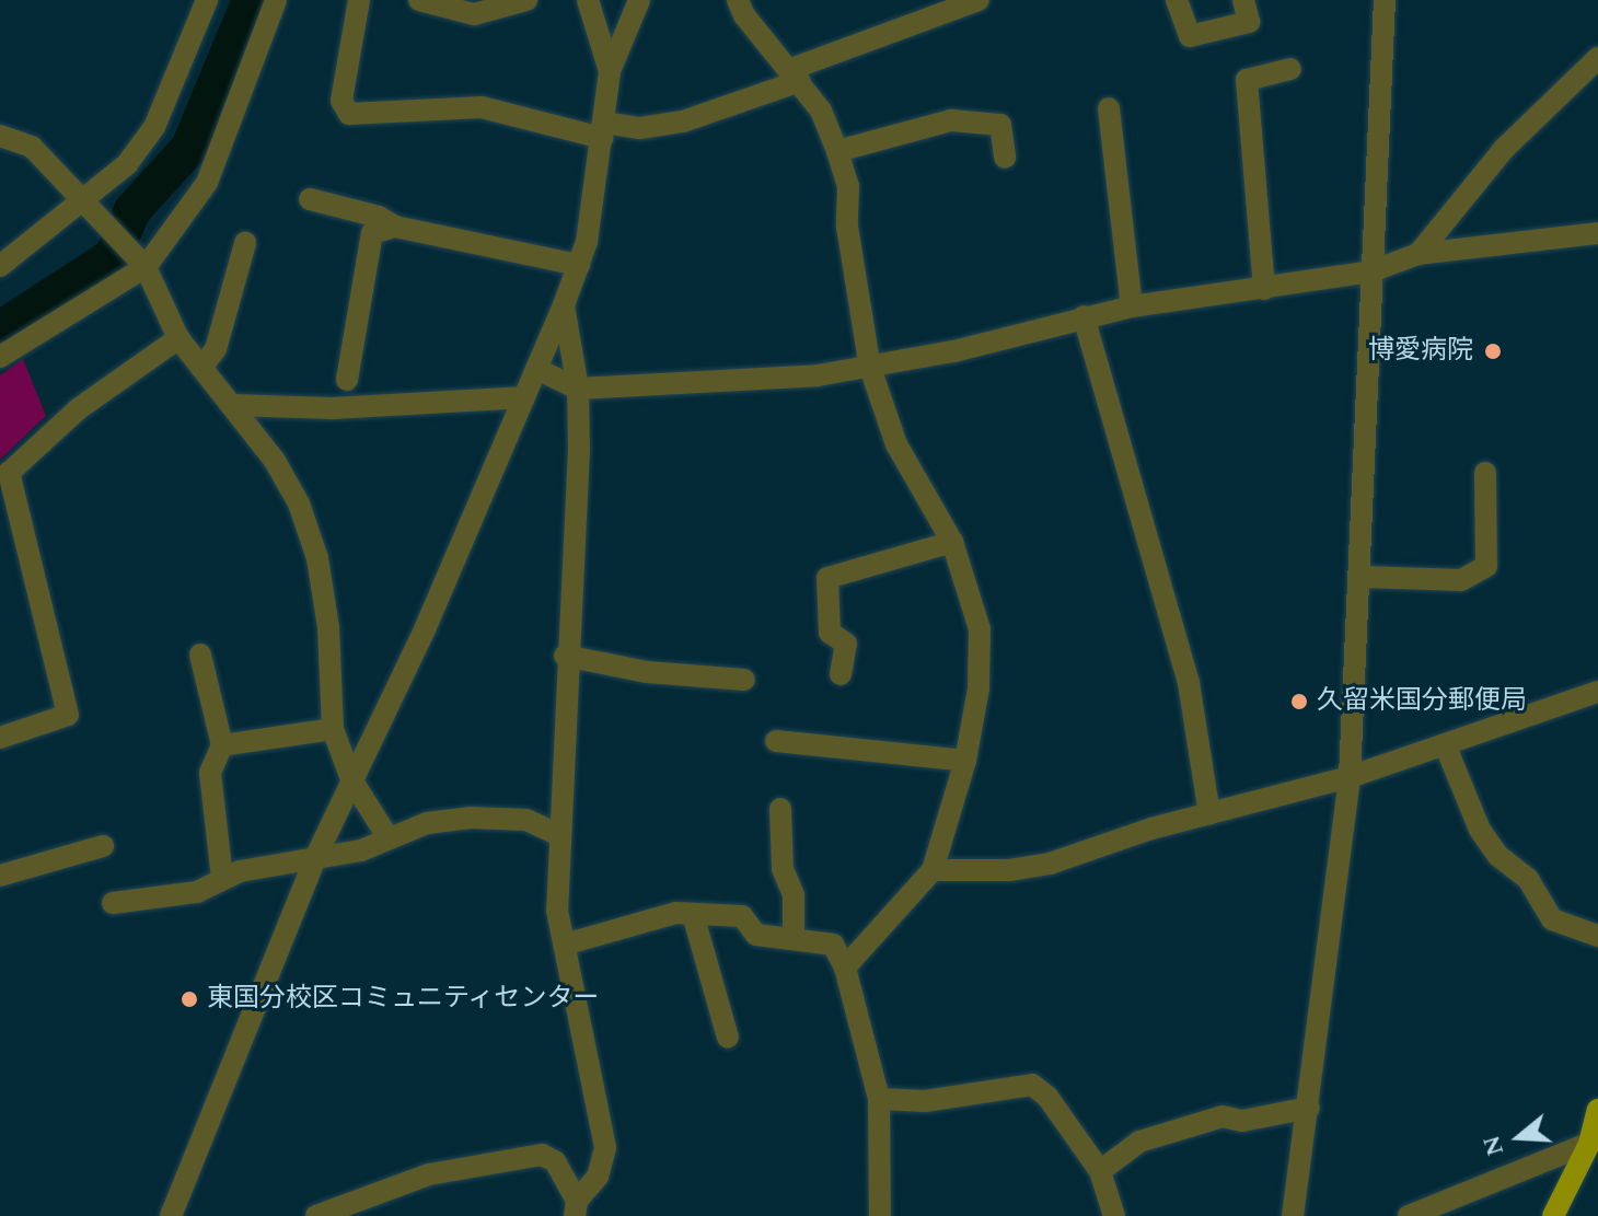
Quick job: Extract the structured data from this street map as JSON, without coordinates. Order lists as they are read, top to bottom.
{
  "places": ["博愛病院", "久留米国分郵便局", "東国分校区コミュニティセンター"],
  "north": "left"
}
